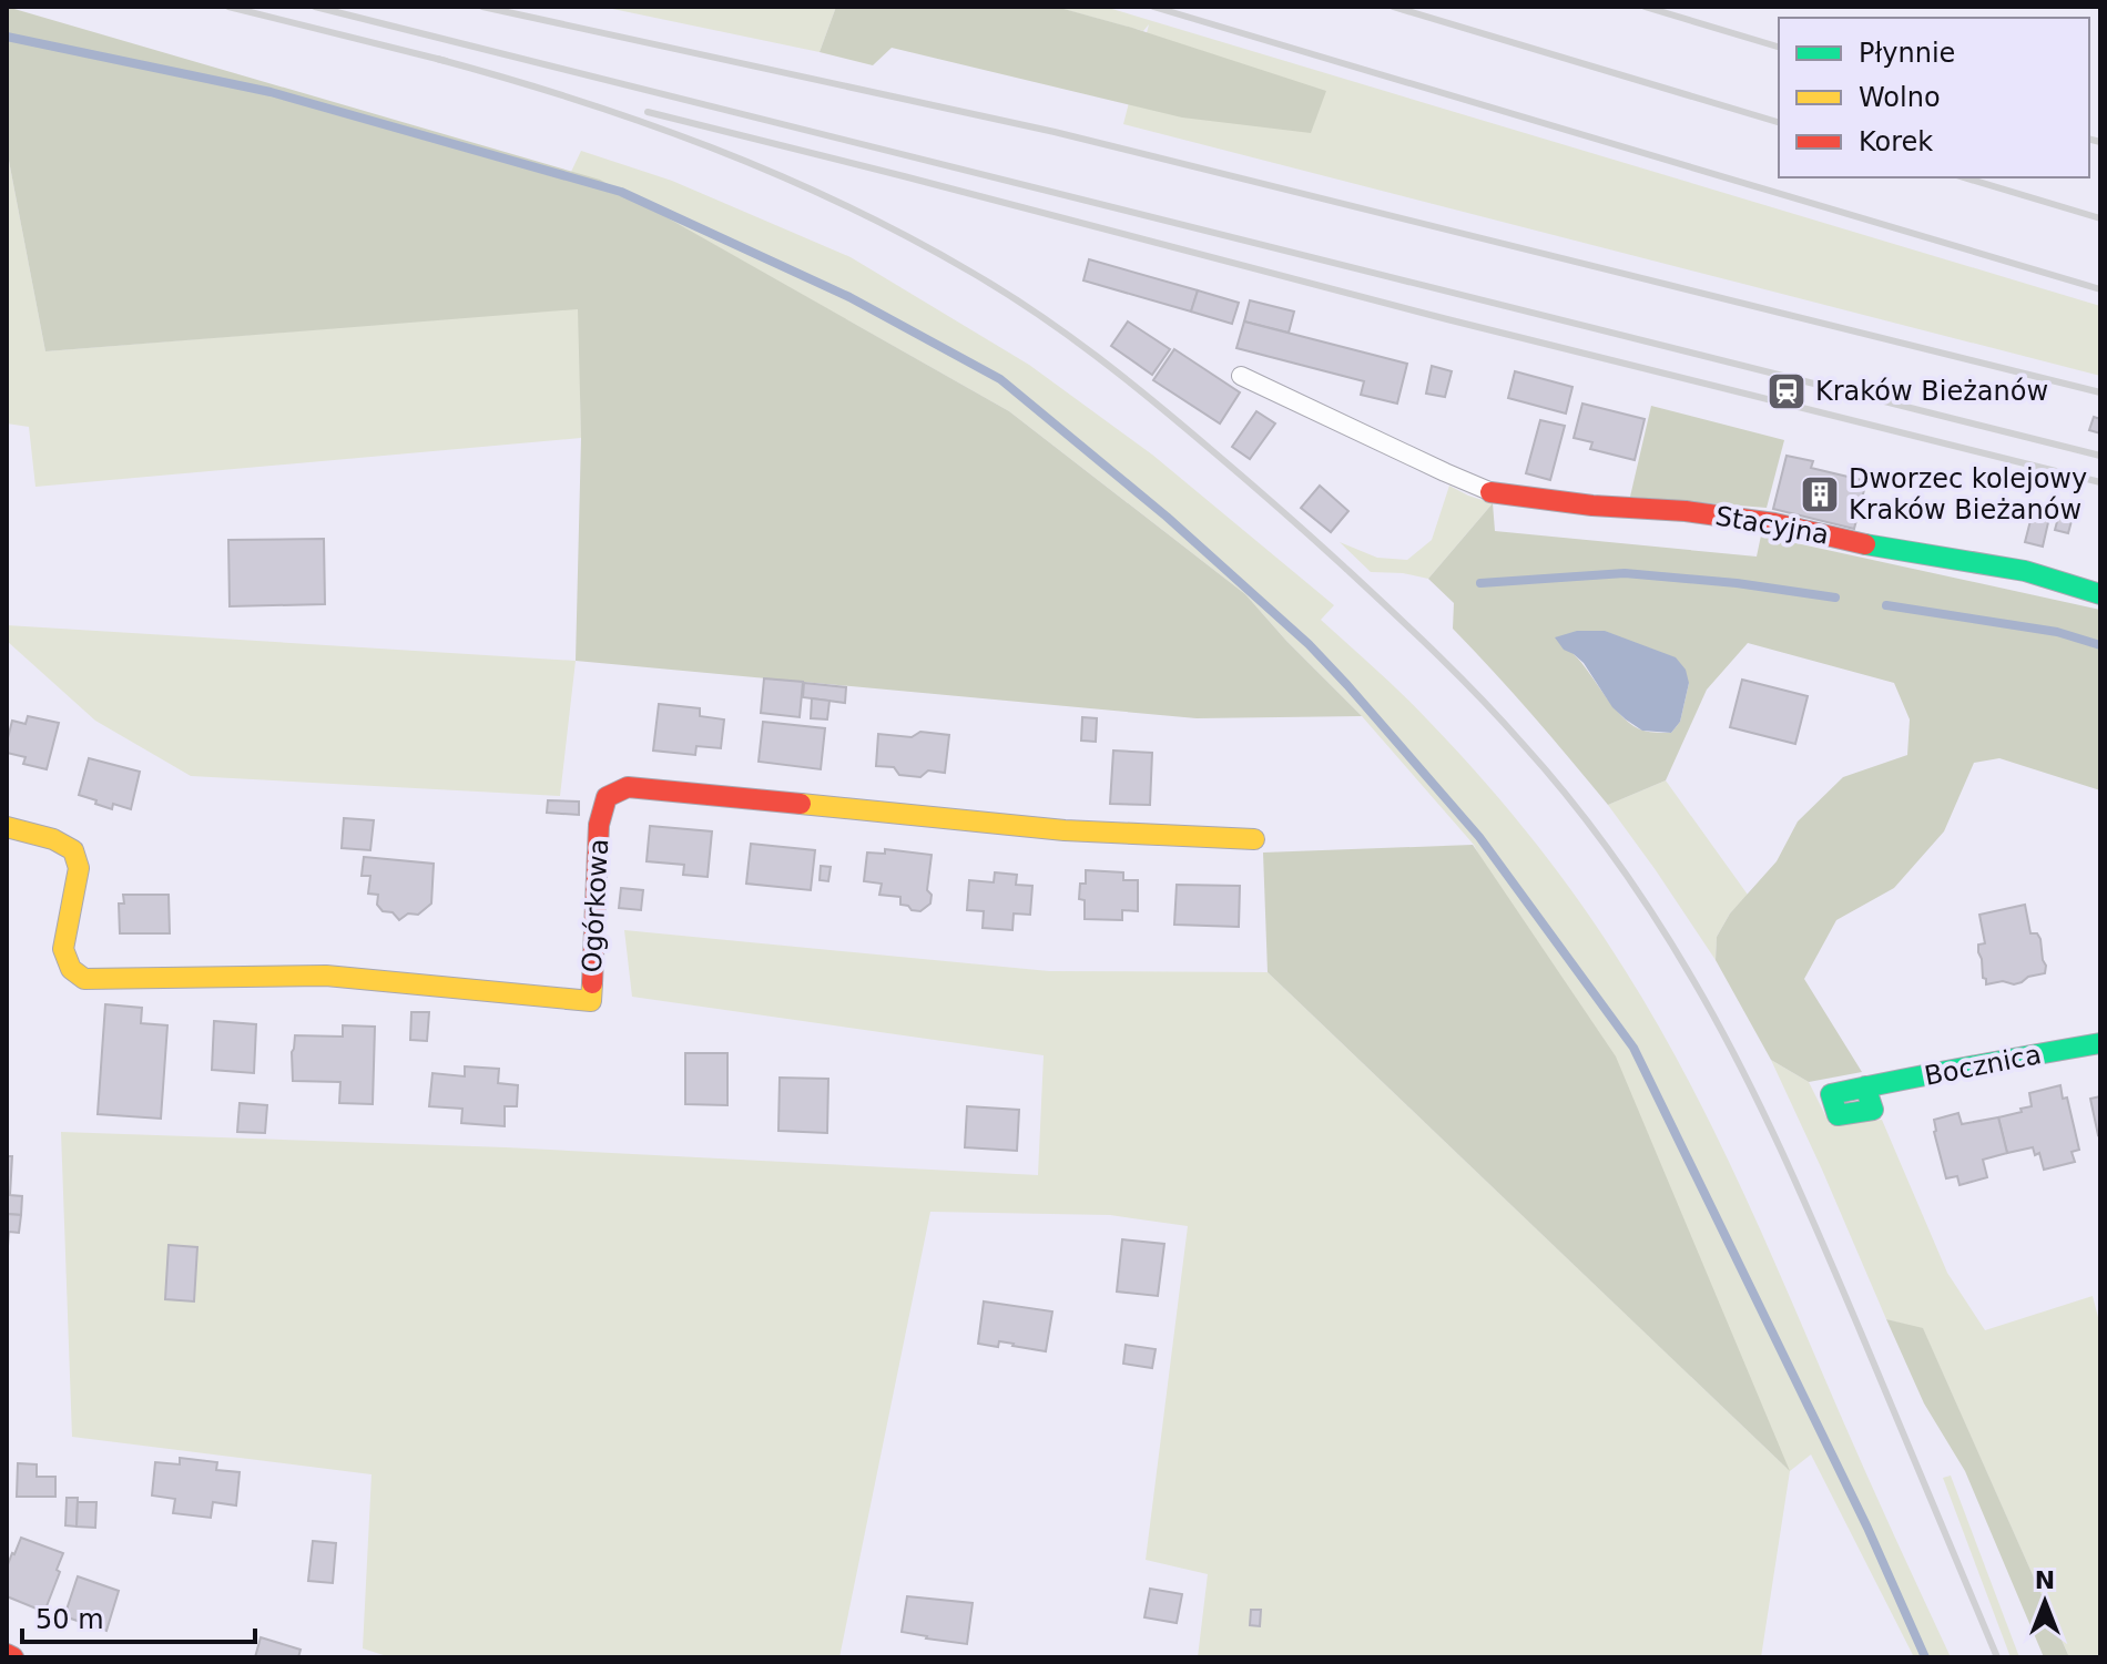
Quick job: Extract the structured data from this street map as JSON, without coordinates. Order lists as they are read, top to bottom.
{
  "streets": {
    "street": ["Stacyjna", "Ogórkowa", "Bocznica"]
  },
  "places": {
    "station": ["Kraków Bieżanów"],
    "building": ["Dworzec kolejowy Kraków Bieżanów"]
  },
  "legend": ["Płynnie", "Wolno", "Korek"],
  "scale_bar": "50 m",
  "north": "top"
}
